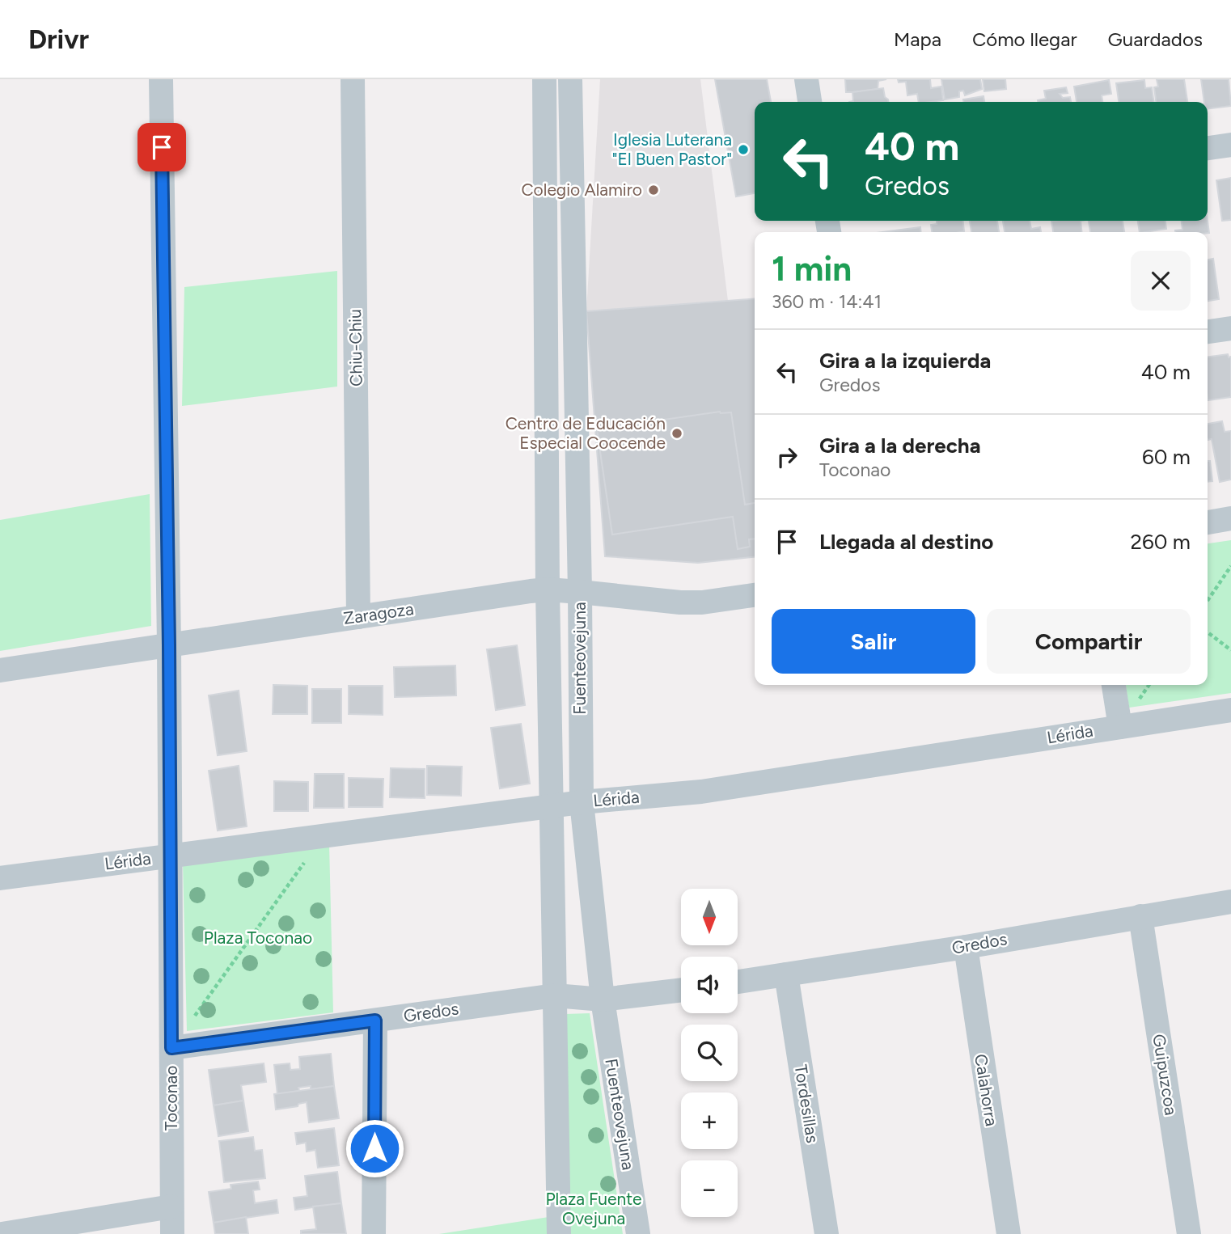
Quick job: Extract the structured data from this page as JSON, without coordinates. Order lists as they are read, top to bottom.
{
  "streets": {
    "street": [
      "Chiu-Chiu",
      "Zaragoza",
      "Fuenteovejuna",
      "Lérida",
      "Gredos",
      "Guipuzcoa",
      "Calahorra",
      "Toconao",
      "Tordesillas"
    ]
  },
  "crossings": [
    ["Chiu-Chiu", "Zaragoza"],
    ["Zaragoza", "Fuenteovejuna"],
    ["Zaragoza", "Toconao"],
    ["Fuenteovejuna", "Lérida"],
    ["Fuenteovejuna", "Gredos"],
    ["Lérida", "Toconao"],
    ["Gredos", "Guipuzcoa"],
    ["Gredos", "Calahorra"],
    ["Gredos", "Toconao"],
    ["Gredos", "Tordesillas"]
  ],
  "parks": ["Plaza Toconao", "Plaza Fuente Ovejuna"],
  "places": ["Iglesia Luterana \"El Buen Pastor\"", "Colegio Alamiro", "Centro de Educación Especial Coocende"],
  "north": "bottom",
  "page": {
    "header": "Drivr",
    "nav": ["Mapa", "Cómo llegar", "Guardados"],
    "turn": ["40 m", "Gredos"],
    "heading": ["1 min", "360 m · 14:41"],
    "list": [
      {
        "name": "Gira a la izquierda",
        "note": "Gredos",
        "value": "40 m"
      },
      {
        "name": "Gira a la derecha",
        "note": "Toconao",
        "value": "60 m"
      },
      {
        "name": "Llegada al destino",
        "value": "260 m"
      }
    ],
    "buttons": ["Salir", "Compartir"],
    "map_buttons": ["+", "−"]
  }
}
